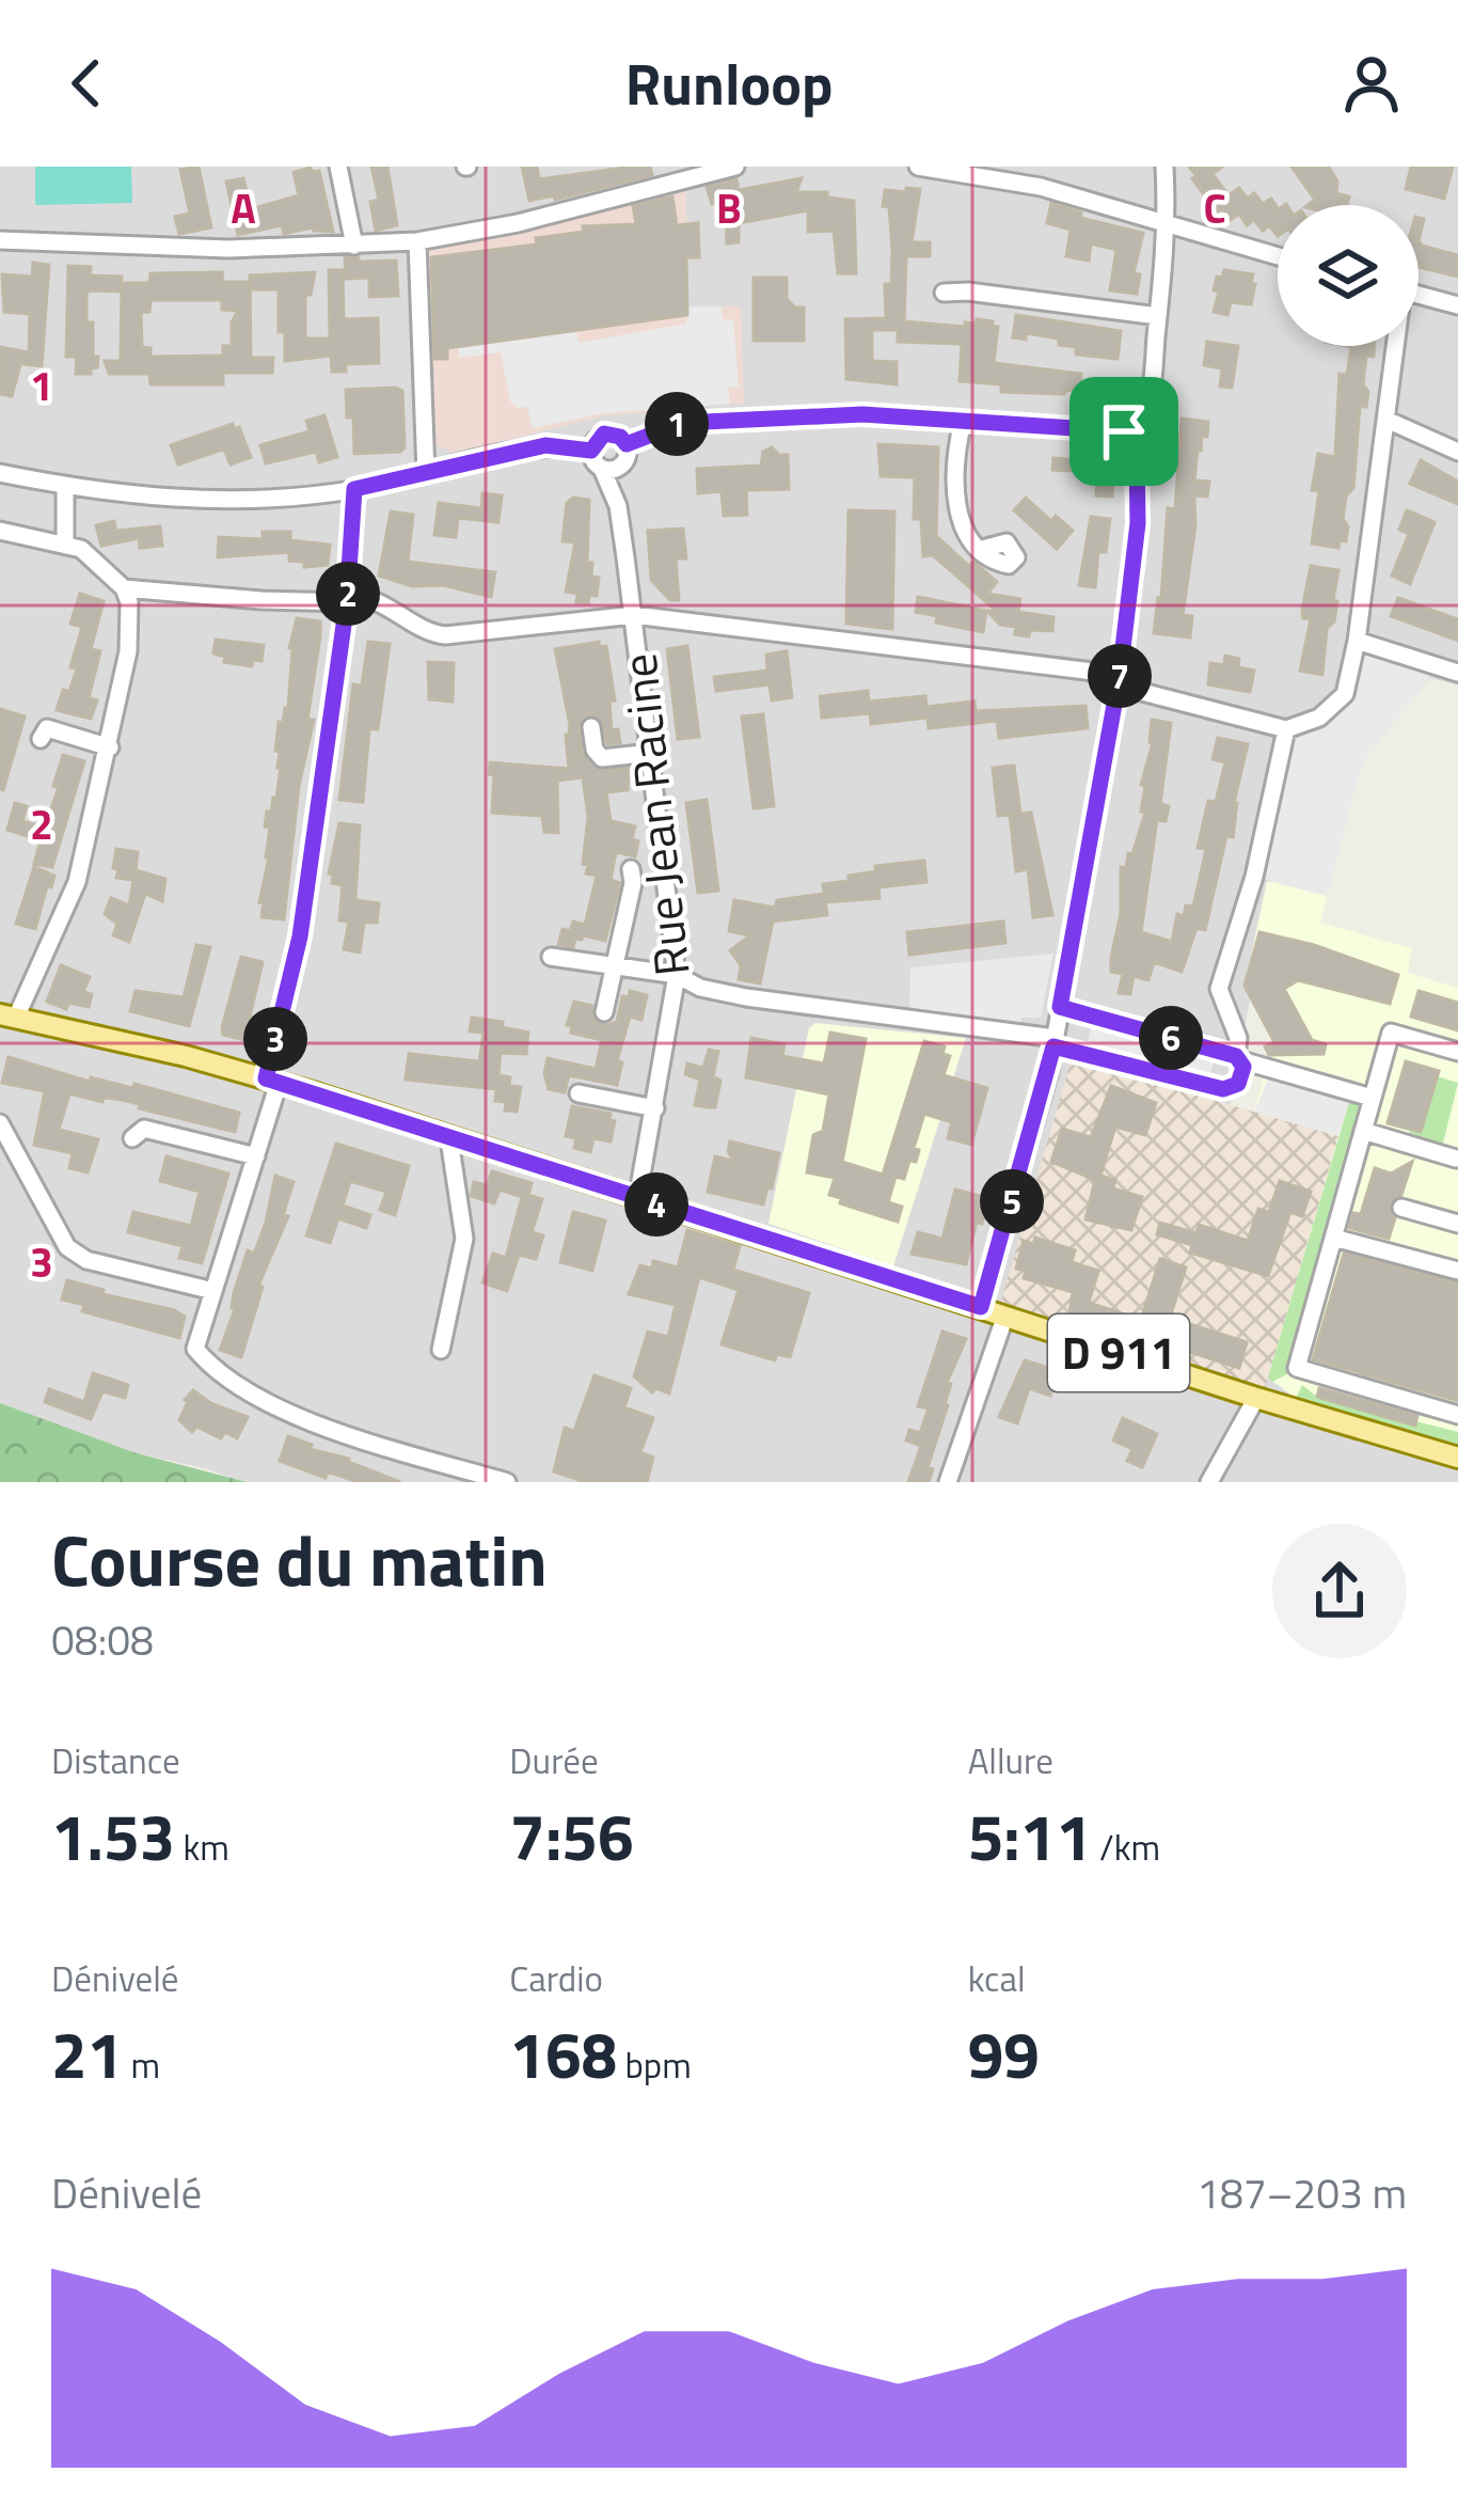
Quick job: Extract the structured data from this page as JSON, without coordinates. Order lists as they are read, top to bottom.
{
  "streets": {
    "main road": ["D 911"],
    "street": ["Rue Jean Racine"]
  },
  "crossings": [
    ["Rue Jean Racine", "D 911"]
  ],
  "page": {
    "header": "Runloop",
    "pins": [
      "1",
      "2",
      "7",
      "6",
      "3",
      "5",
      "4"
    ],
    "heading": ["Course du matin", "08:08"],
    "stats": [
      ["Distance", "1.53 km"],
      ["Durée", "7:56"],
      ["Allure", "5:11 /km"],
      ["Dénivelé", "21 m"],
      ["Cardio", "168 bpm"],
      ["kcal", "99"]
    ],
    "chart": ["Dénivelé", "187–203 m"]
  },
  "grid": {
    "columns": ["A", "B", "C"],
    "rows": ["1", "2", "3"]
  }
}
